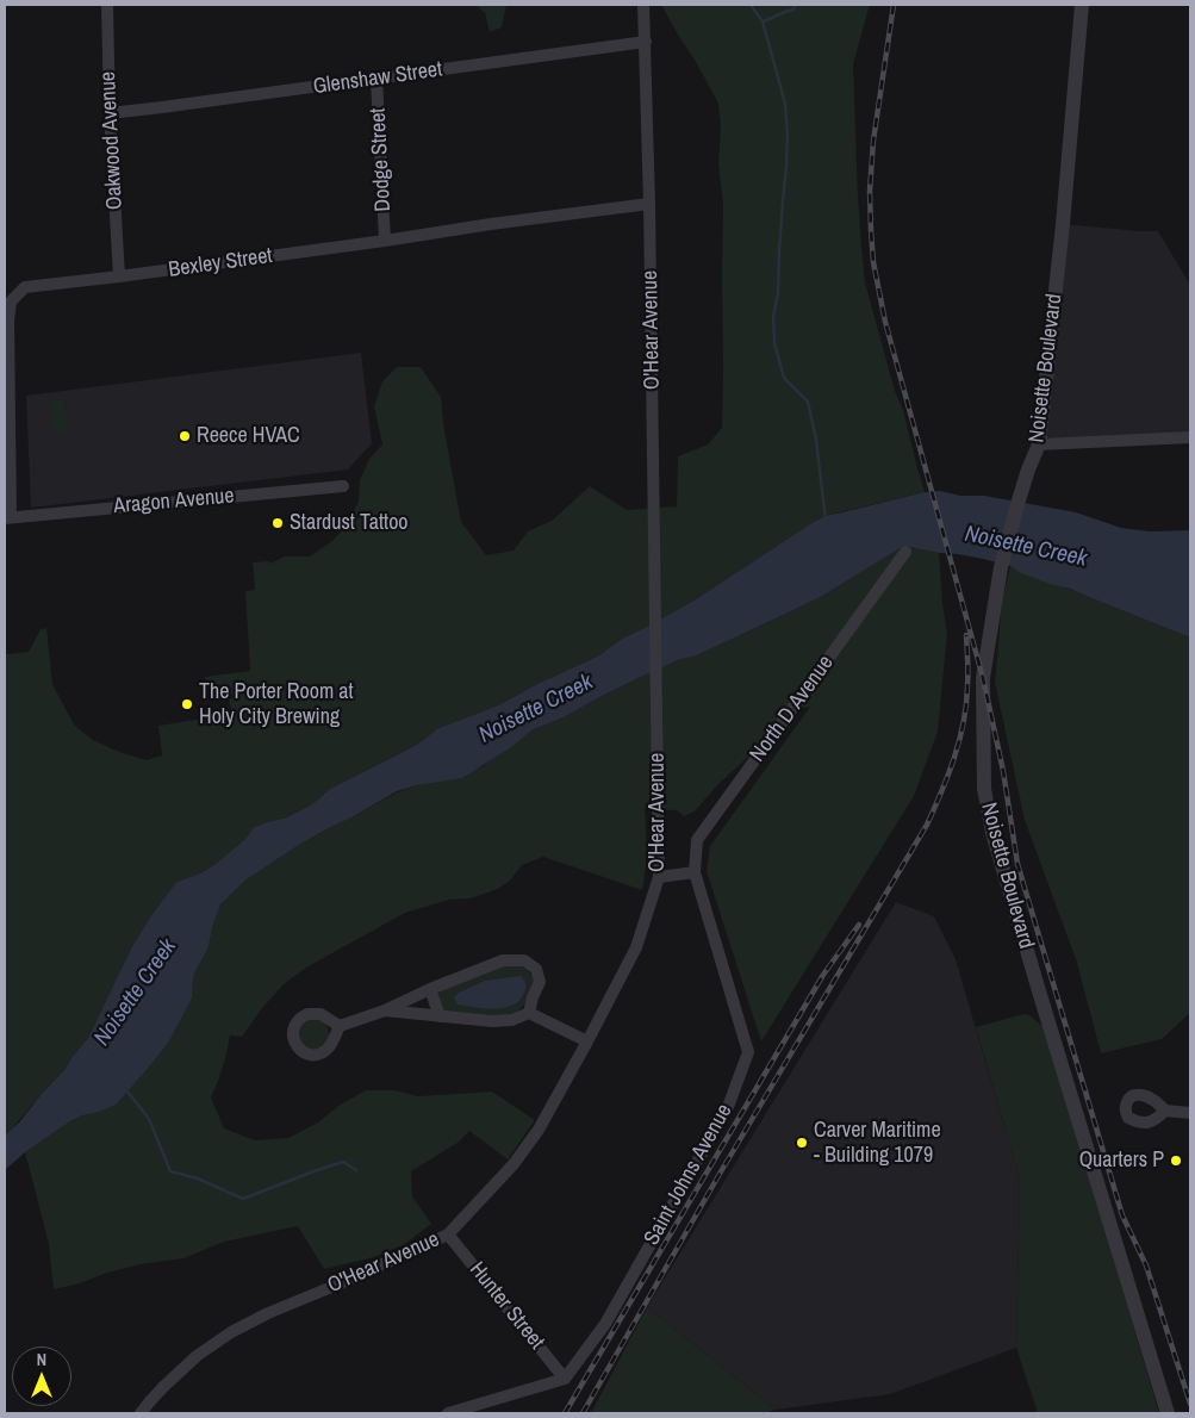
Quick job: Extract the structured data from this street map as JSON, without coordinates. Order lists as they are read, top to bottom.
{
  "streets": {
    "street": [
      "Glenshaw Street",
      "Oakwood Avenue",
      "Dodge Street",
      "Bexley Street",
      "O'Hear Avenue",
      "Noisette Boulevard",
      "Aragon Avenue",
      "North D Avenue",
      "Saint Johns Avenue",
      "Hunter Street"
    ]
  },
  "crossings": [
    ["Glenshaw Street", "Oakwood Avenue"],
    ["Glenshaw Street", "Dodge Street"],
    ["Glenshaw Street", "O'Hear Avenue"],
    ["Oakwood Avenue", "Bexley Street"],
    ["Dodge Street", "Bexley Street"],
    ["Bexley Street", "O'Hear Avenue"],
    ["Bexley Street", "Aragon Avenue"],
    ["O'Hear Avenue", "Hunter Street"],
    ["North D Avenue", "Saint Johns Avenue"],
    ["Saint Johns Avenue", "Hunter Street"]
  ],
  "water": ["Noisette Creek"],
  "places": [
    "Reece HVAC",
    "Stardust Tattoo",
    "The Porter Room at Holy City Brewing",
    "Carver Maritime - Building 1079",
    "Quarters P"
  ],
  "north": "top"
}
